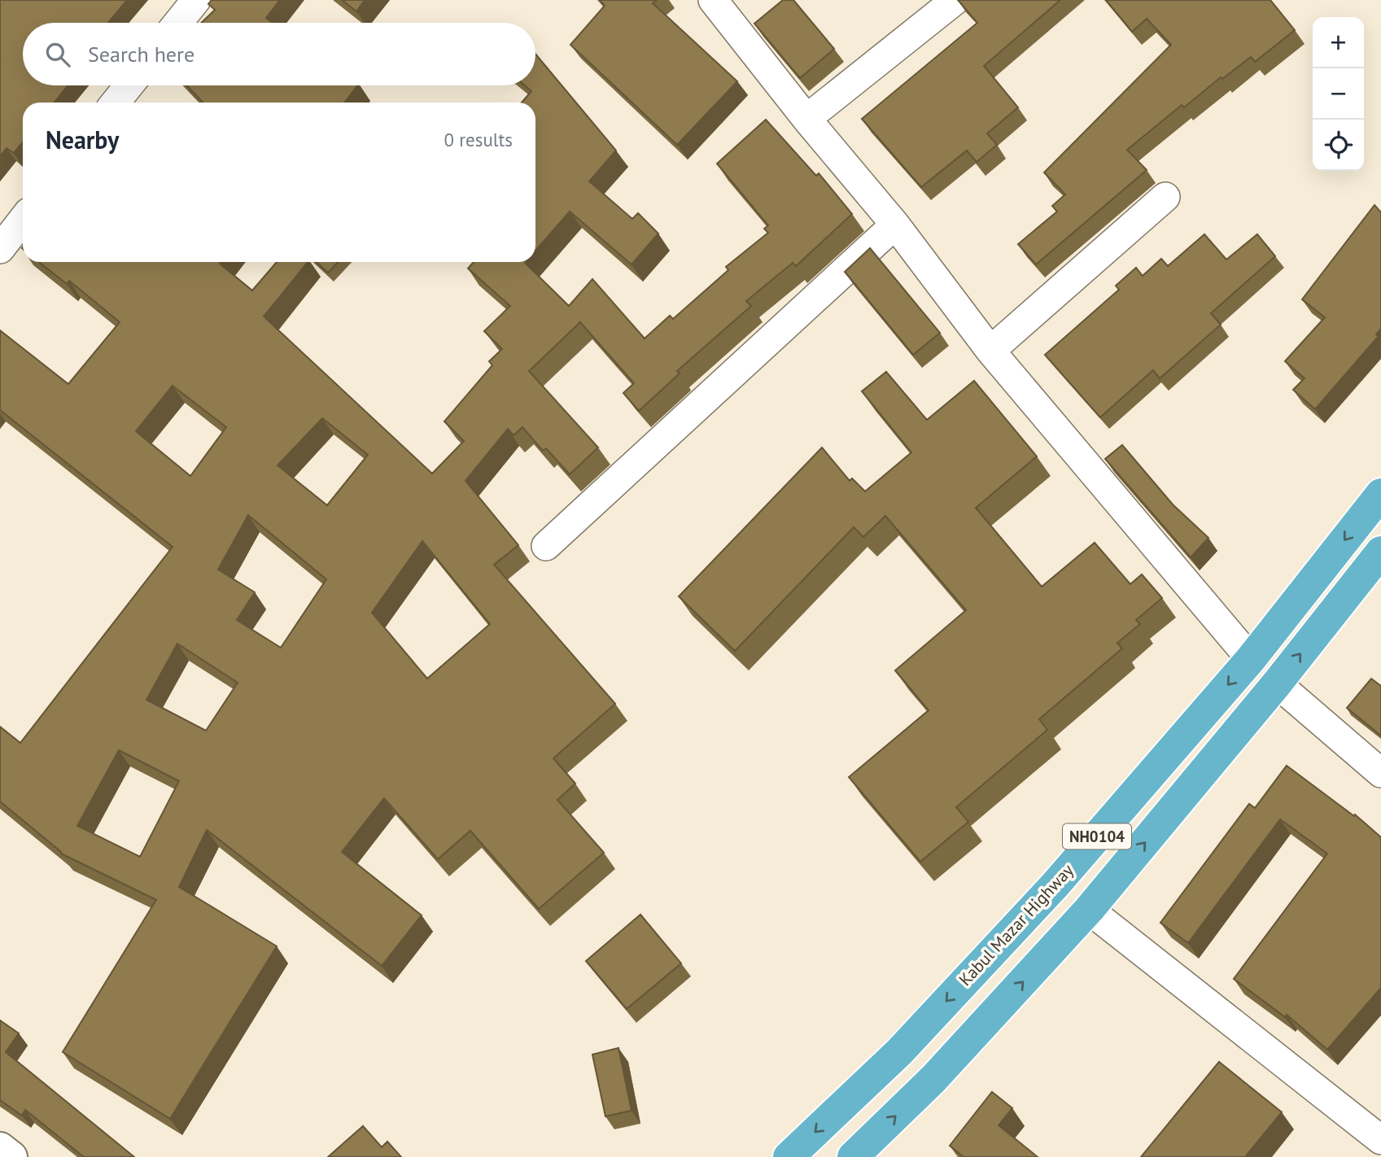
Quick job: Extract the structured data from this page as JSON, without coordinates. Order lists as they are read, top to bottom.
{
  "streets": {
    "highway": ["NH0104", "Kabul Mazar Highway"]
  },
  "page": {
    "map_buttons": ["+", "−"],
    "search": "Search here",
    "heading": ["Nearby", "0 results"]
  }
}
